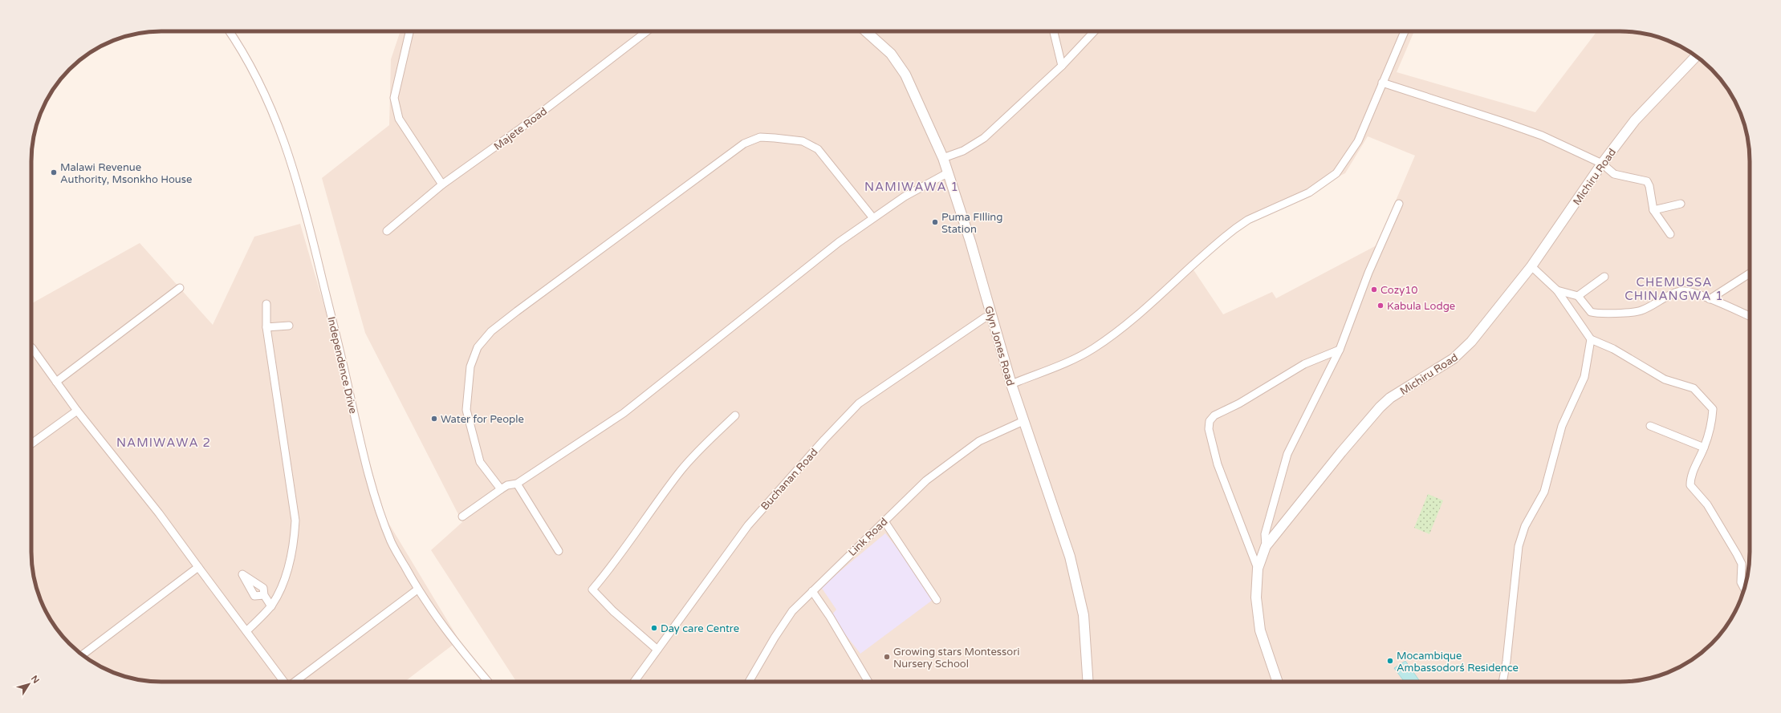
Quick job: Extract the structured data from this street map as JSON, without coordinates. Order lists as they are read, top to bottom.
{
  "streets": {
    "street": [
      "Majete Road",
      "Michiru Road",
      "Glyn Jones Road",
      "Independence Drive",
      "Buchanan Road",
      "Link Road"
    ]
  },
  "crossings": [
    ["Glyn Jones Road", "Buchanan Road"],
    ["Glyn Jones Road", "Link Road"]
  ],
  "districts": ["NAMIWAWA 1", "CHEMUSSA CHINANGWA 1", "NAMIWAWA 2"],
  "places": [
    "Malawi Revenue Authority, Msonkho House",
    "Puma FIlling Station",
    "Cozy10",
    "Kabula Lodge",
    "Water for People",
    "Day care Centre",
    "Growing stars Montessori Nursery School",
    "Mocambique Ambassodorś Residence"
  ],
  "north": "top right"
}
